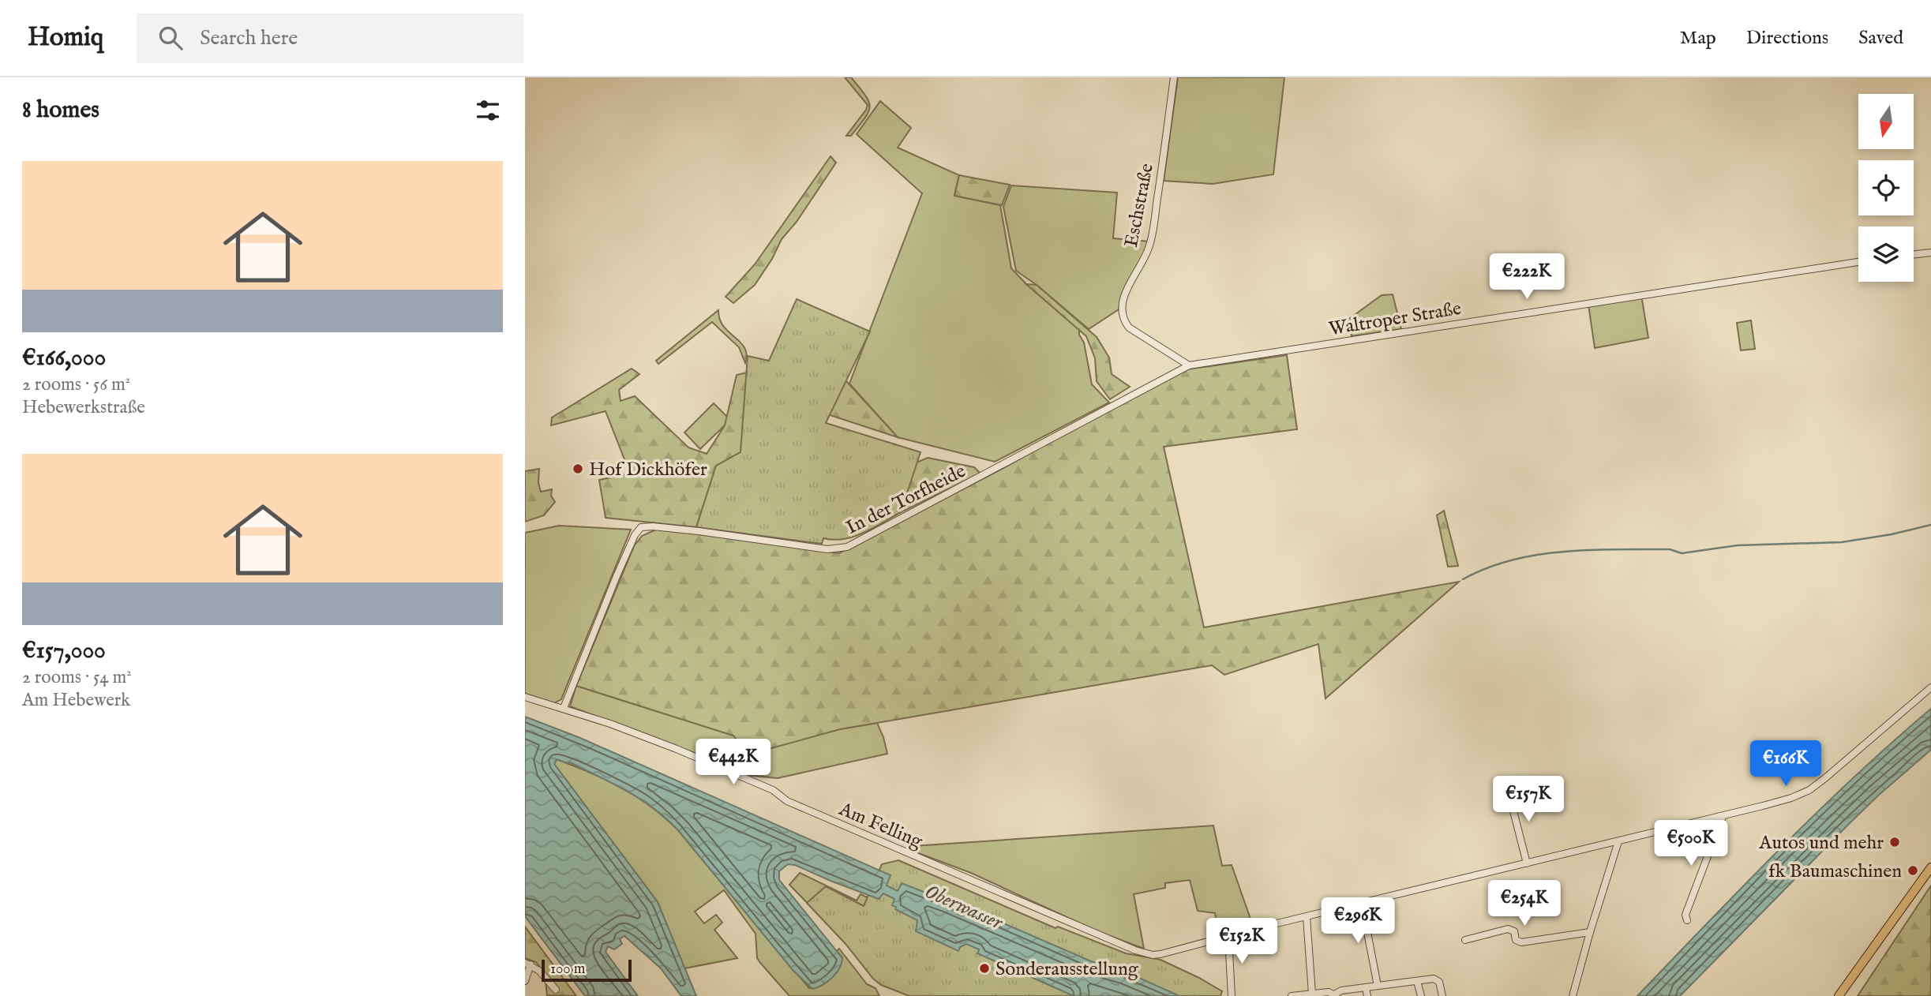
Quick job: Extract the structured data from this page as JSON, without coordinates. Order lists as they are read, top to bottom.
{
  "streets": {
    "street": [
      "Eschstraße",
      "Waltroper Straße",
      "In der Torfheide",
      "Am Felling"
    ]
  },
  "crossings": [
    ["Eschstraße", "Waltroper Straße"],
    ["Eschstraße", "In der Torfheide"],
    ["Waltroper Straße", "In der Torfheide"],
    ["In der Torfheide", "Am Felling"]
  ],
  "water": ["Oberwasser"],
  "places": [
    "Hof Dickhöfer",
    "Autos und mehr",
    "fk Baumaschinen",
    "Sonderausstellung"
  ],
  "scale_bar": "100 m",
  "north": "bottom",
  "page": {
    "header": "Homiq",
    "search": "Search here",
    "nav": ["Map", "Directions", "Saved"],
    "heading": "8 homes",
    "list": [
      {
        "name": "€166,000",
        "note": "2 rooms · 56 m² · Hebewerkstraße"
      },
      {
        "name": "€157,000",
        "note": "2 rooms · 54 m² · Am Hebewerk"
      }
    ],
    "price": [
      "€222K",
      "€442K",
      "€166K",
      "€157K",
      "€500K",
      "€254K",
      "€296K",
      "€152K"
    ],
    "scale": "100 m"
  }
}
